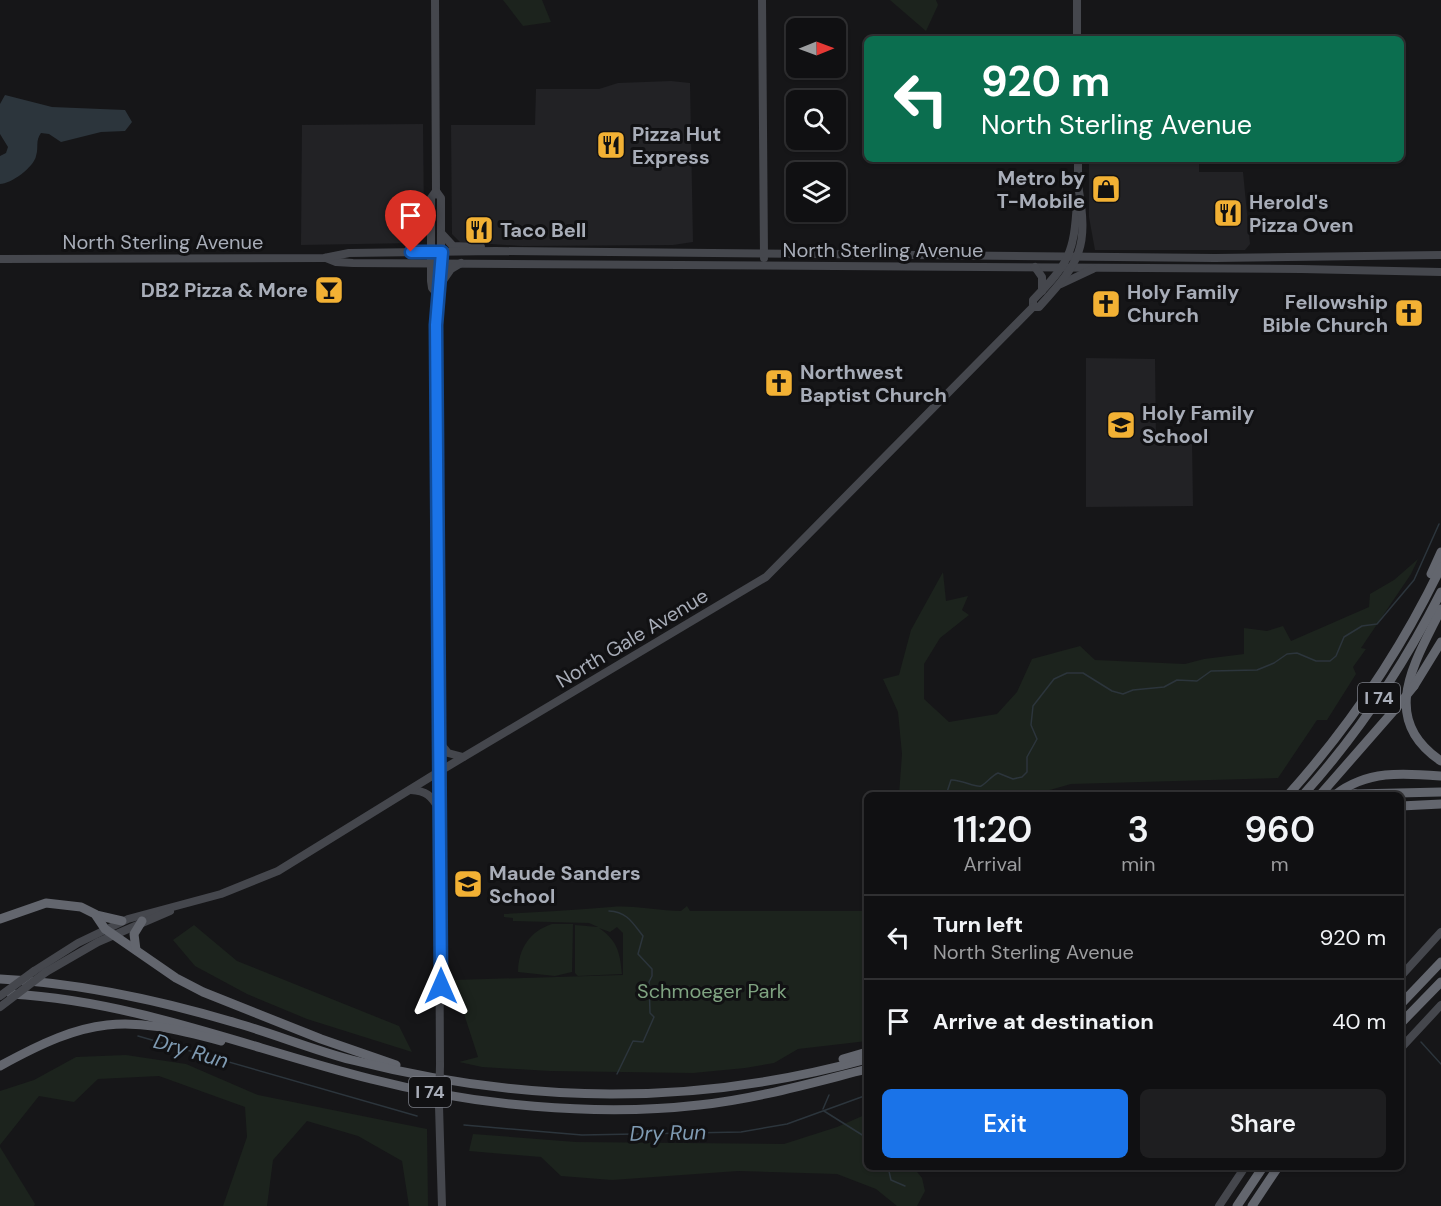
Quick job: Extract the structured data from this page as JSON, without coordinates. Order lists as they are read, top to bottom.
{
  "streets": {
    "highway": ["I 74"],
    "main road": ["North Sterling Avenue", "North Gale Avenue"]
  },
  "crossings": [
    ["North Sterling Avenue", "North Gale Avenue"],
    ["North Gale Avenue", "I 74"]
  ],
  "water": ["Dry Run"],
  "parks": ["Schmoeger Park"],
  "places": {
    "restaurant": ["Pizza Hut Express", "Herold's Pizza Oven", "Taco Bell"],
    "shop": ["Metro by T-Mobile"],
    "bar": ["DB2 Pizza & More"],
    "church": ["Holy Family Church", "Fellowship Bible Church", "Northwest Baptist Church"],
    "school or university": ["Holy Family School", "Maude Sanders School"]
  },
  "north": "right",
  "page": {
    "turn": ["920 m", "North Sterling Avenue"],
    "eta": [
      "11:20",
      "Arrival",
      "3",
      "min",
      "960",
      "m"
    ],
    "list": [
      {
        "name": "Turn left",
        "note": "North Sterling Avenue",
        "value": "920 m"
      },
      {
        "name": "Arrive at destination",
        "value": "40 m"
      }
    ],
    "buttons": ["Exit", "Share"]
  }
}
